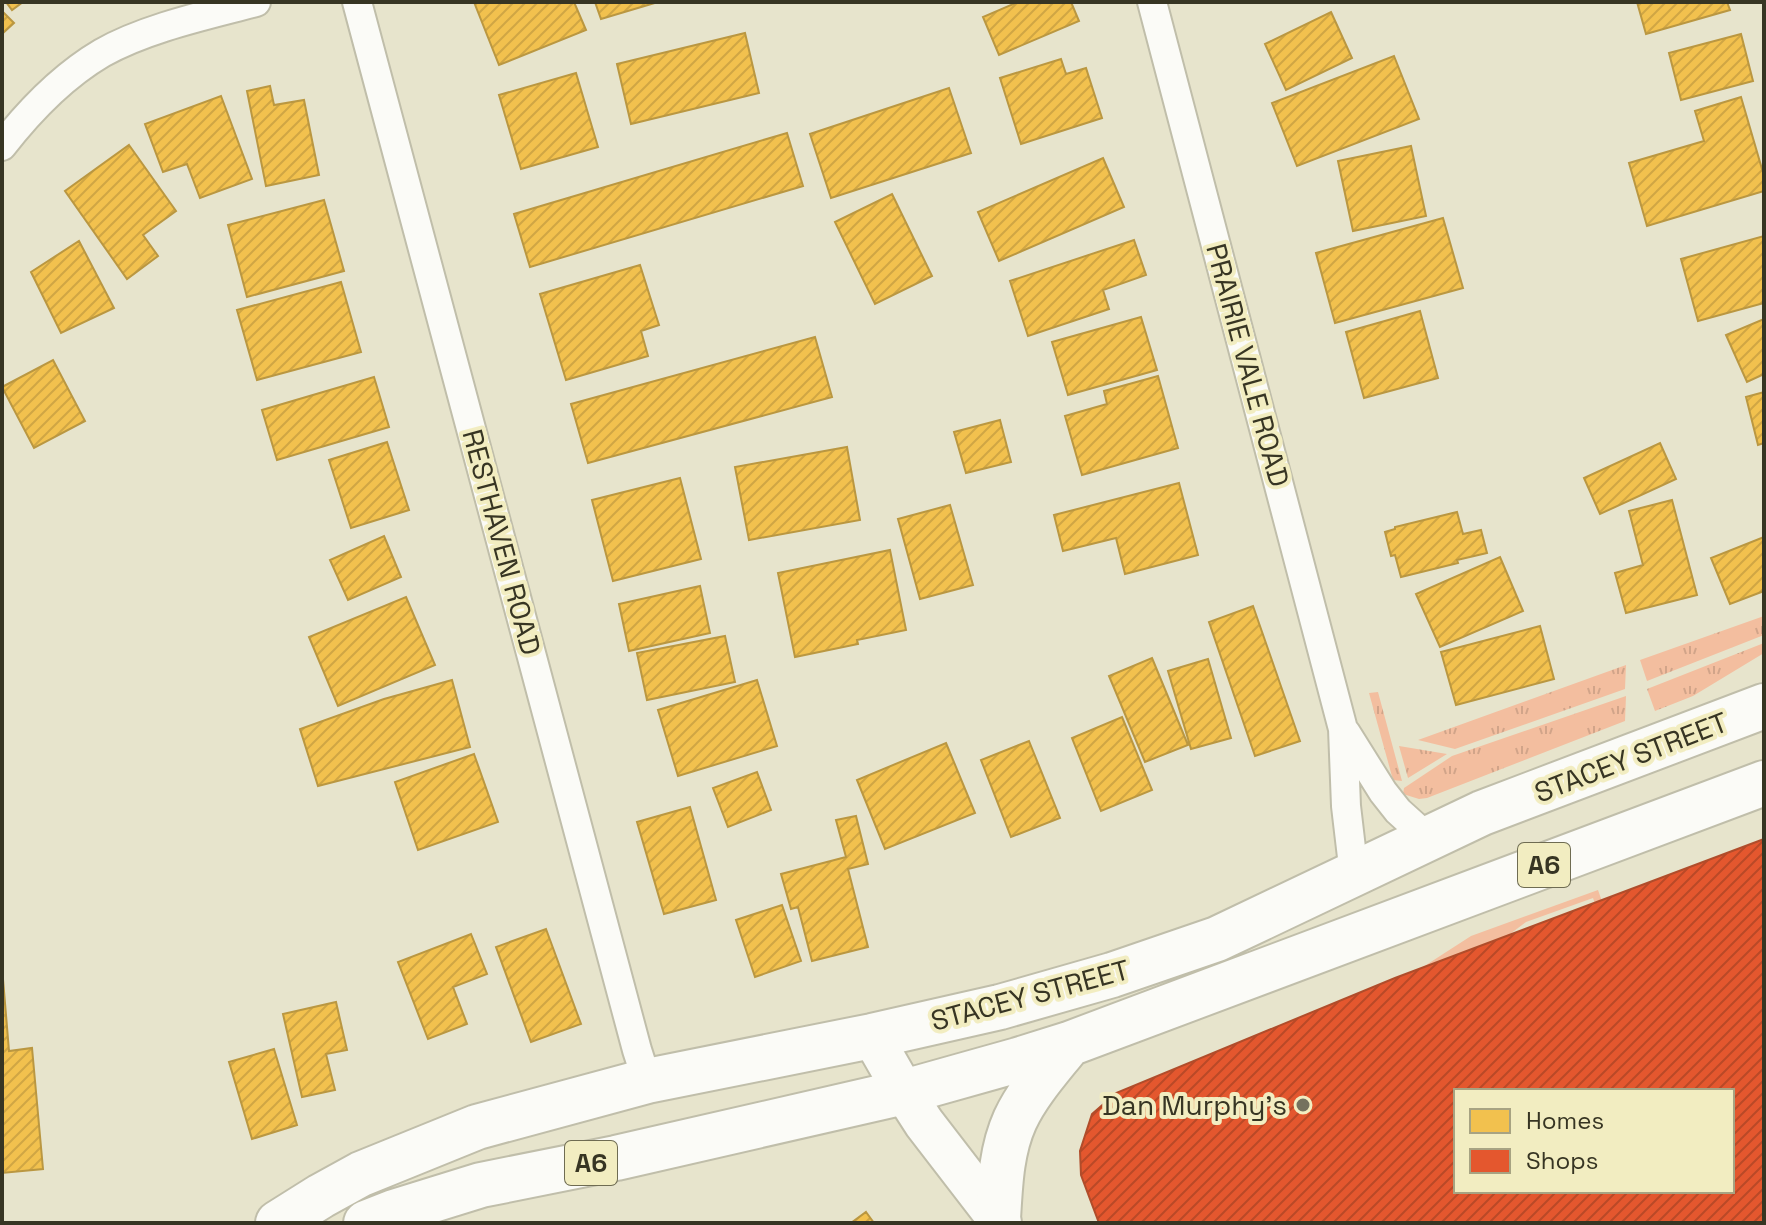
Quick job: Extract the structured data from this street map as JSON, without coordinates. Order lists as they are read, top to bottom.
{
  "streets": {
    "highway": ["STACEY STREET", "A6"],
    "street": ["PRAIRIE VALE ROAD", "RESTHAVEN ROAD"]
  },
  "crossings": [
    ["PRAIRIE VALE ROAD", "STACEY STREET"],
    ["RESTHAVEN ROAD", "STACEY STREET"]
  ],
  "places": ["Dan Murphy's"],
  "legend": ["Homes", "Shops"]
}
